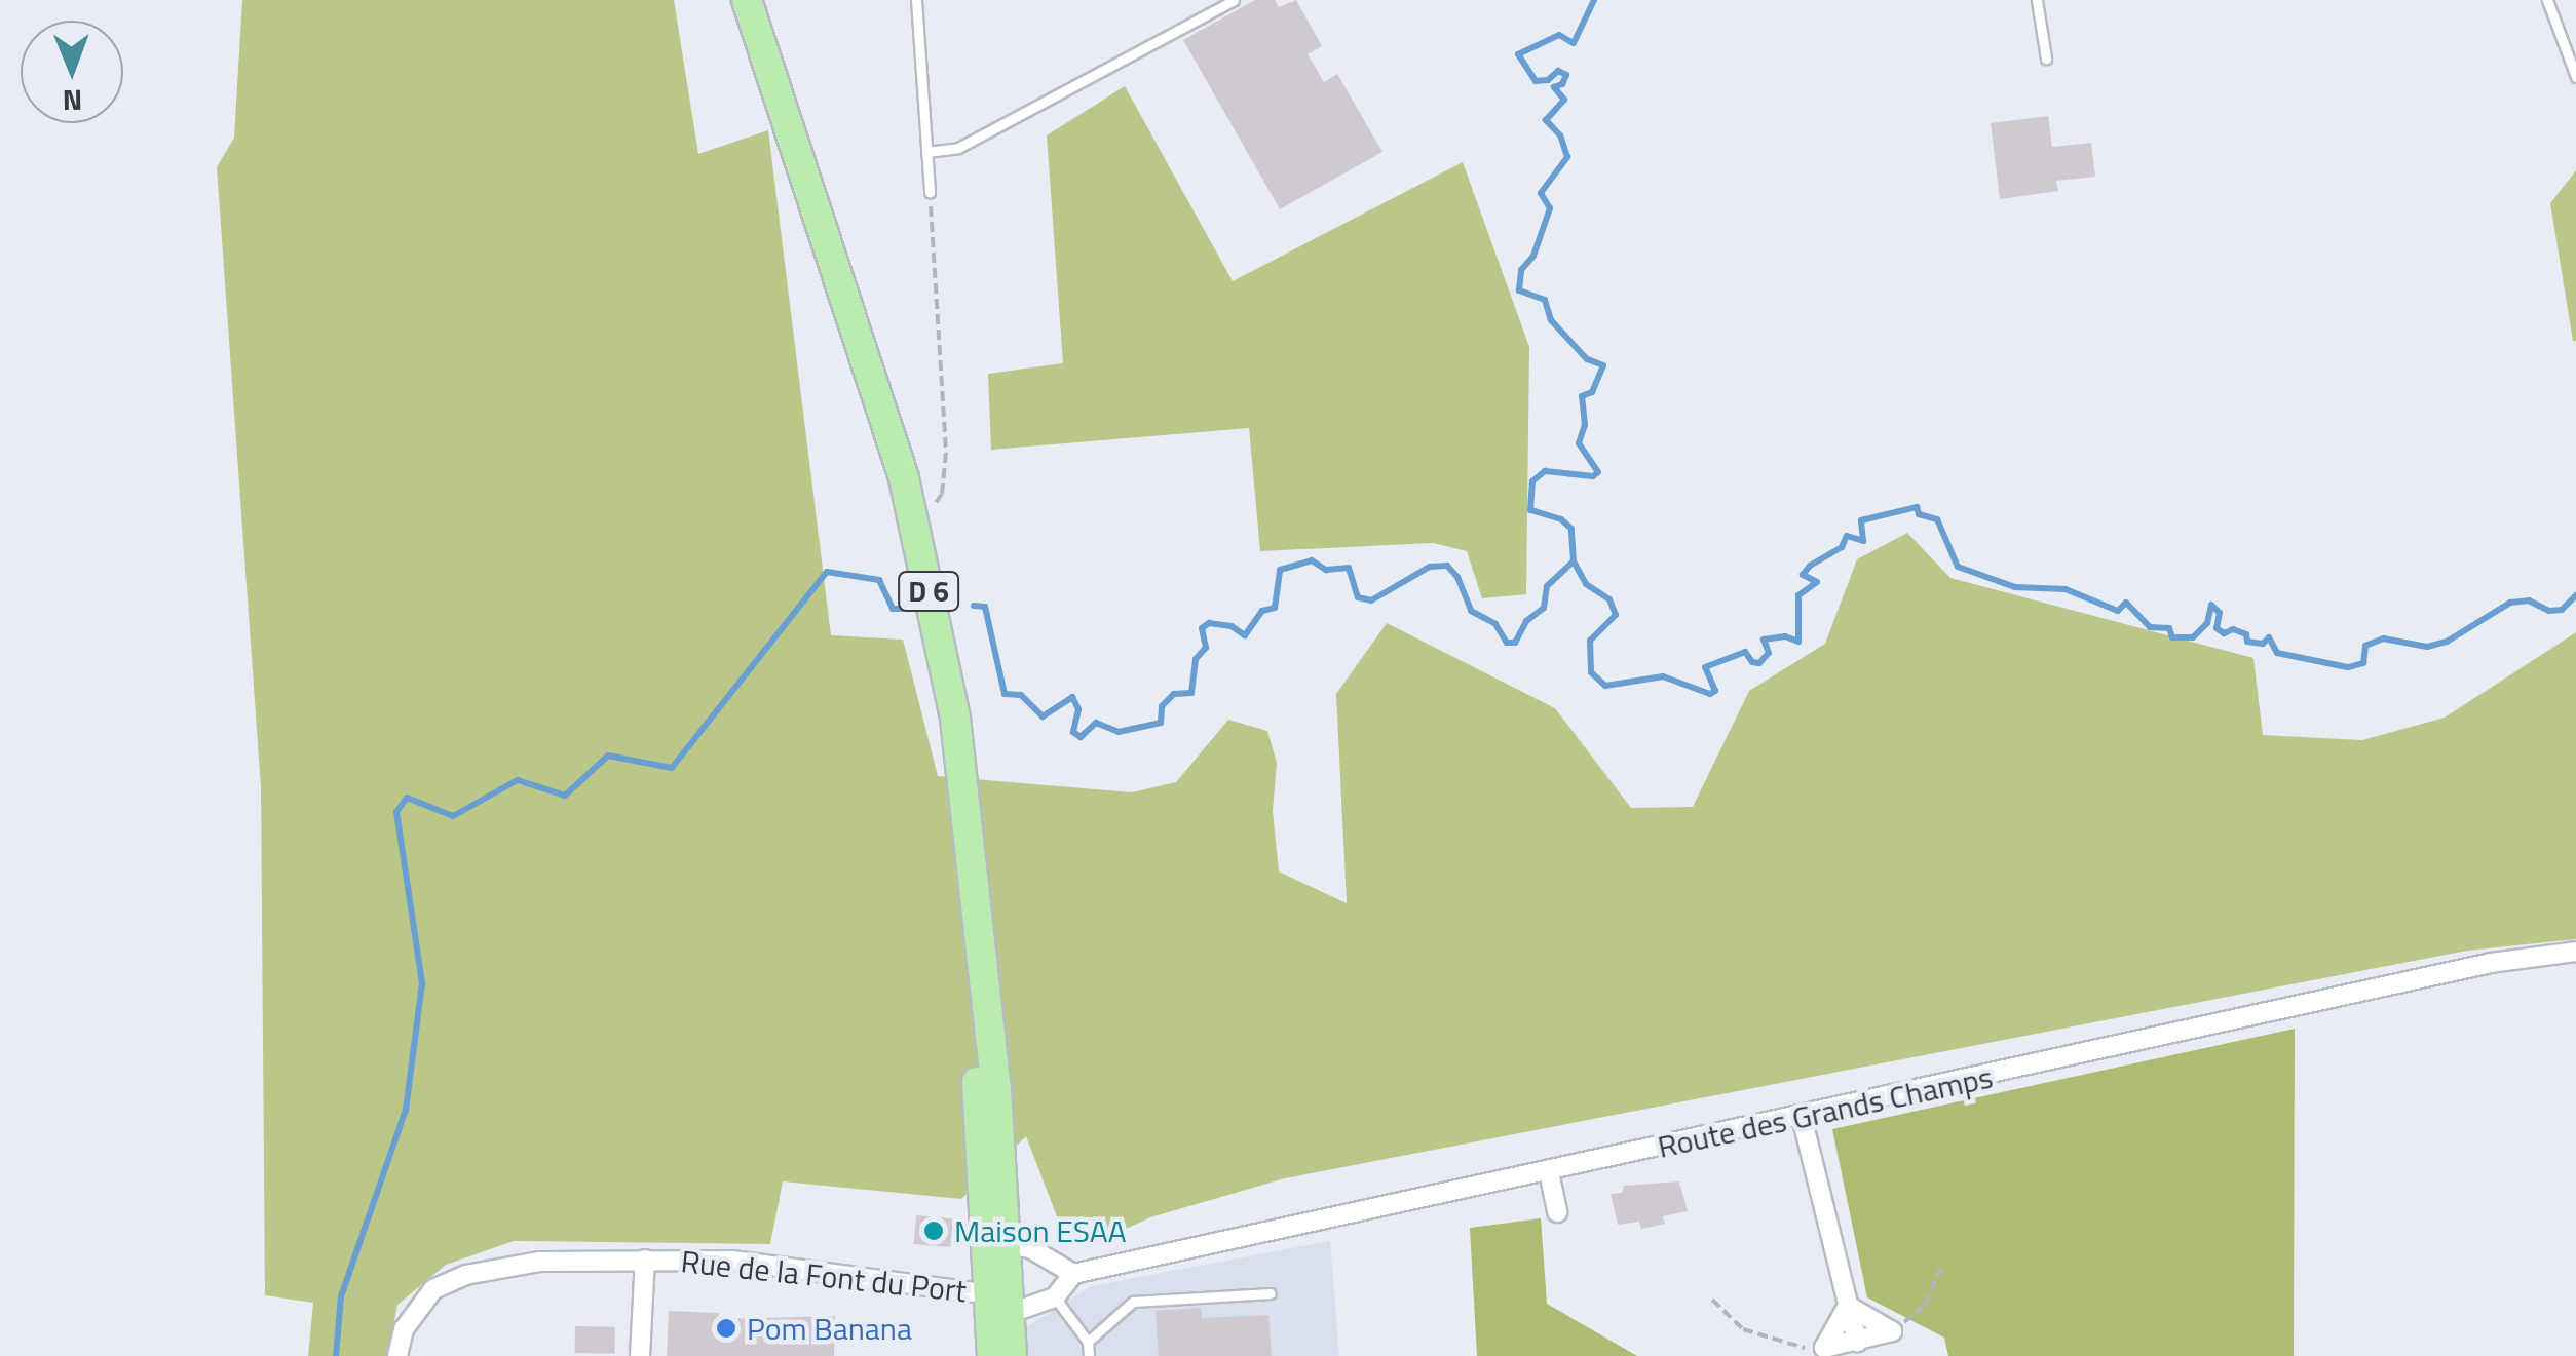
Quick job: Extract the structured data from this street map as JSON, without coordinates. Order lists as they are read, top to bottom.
{
  "streets": {
    "main road": ["D 6"],
    "street": ["Route des Grands Champs", "Rue de la Font du Port"]
  },
  "crossings": [
    ["D 6", "Rue de la Font du Port"]
  ],
  "places": ["Maison ESAA", "Pom Banana"],
  "north": "bottom"
}
